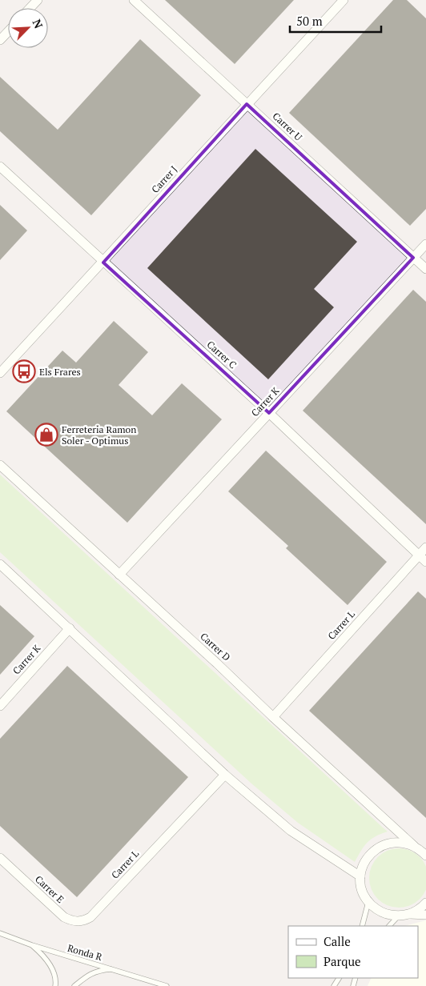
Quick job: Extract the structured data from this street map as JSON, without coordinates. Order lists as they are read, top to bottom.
{
  "streets": {
    "street": [
      "Carrer U",
      "Carrer J",
      "Carrer C",
      "Carrer K",
      "Carrer L",
      "Carrer D",
      "Carrer E"
    ],
    "lane": ["Ronda R"]
  },
  "crossings": [
    ["Carrer U", "Carrer J"],
    ["Carrer U", "Carrer K"],
    ["Carrer J", "Carrer C"],
    ["Carrer C", "Carrer K"],
    ["Carrer C", "Carrer L"],
    ["Carrer K", "Carrer D"],
    ["Carrer L", "Carrer D"],
    ["Carrer L", "Carrer E"]
  ],
  "places": {
    "bus stop": ["Els Frares"],
    "shop": ["Ferreteria Ramon Soler - Optimus"]
  },
  "legend": ["Calle", "Parque"],
  "scale_bar": "50 m",
  "north": "top right"
}
